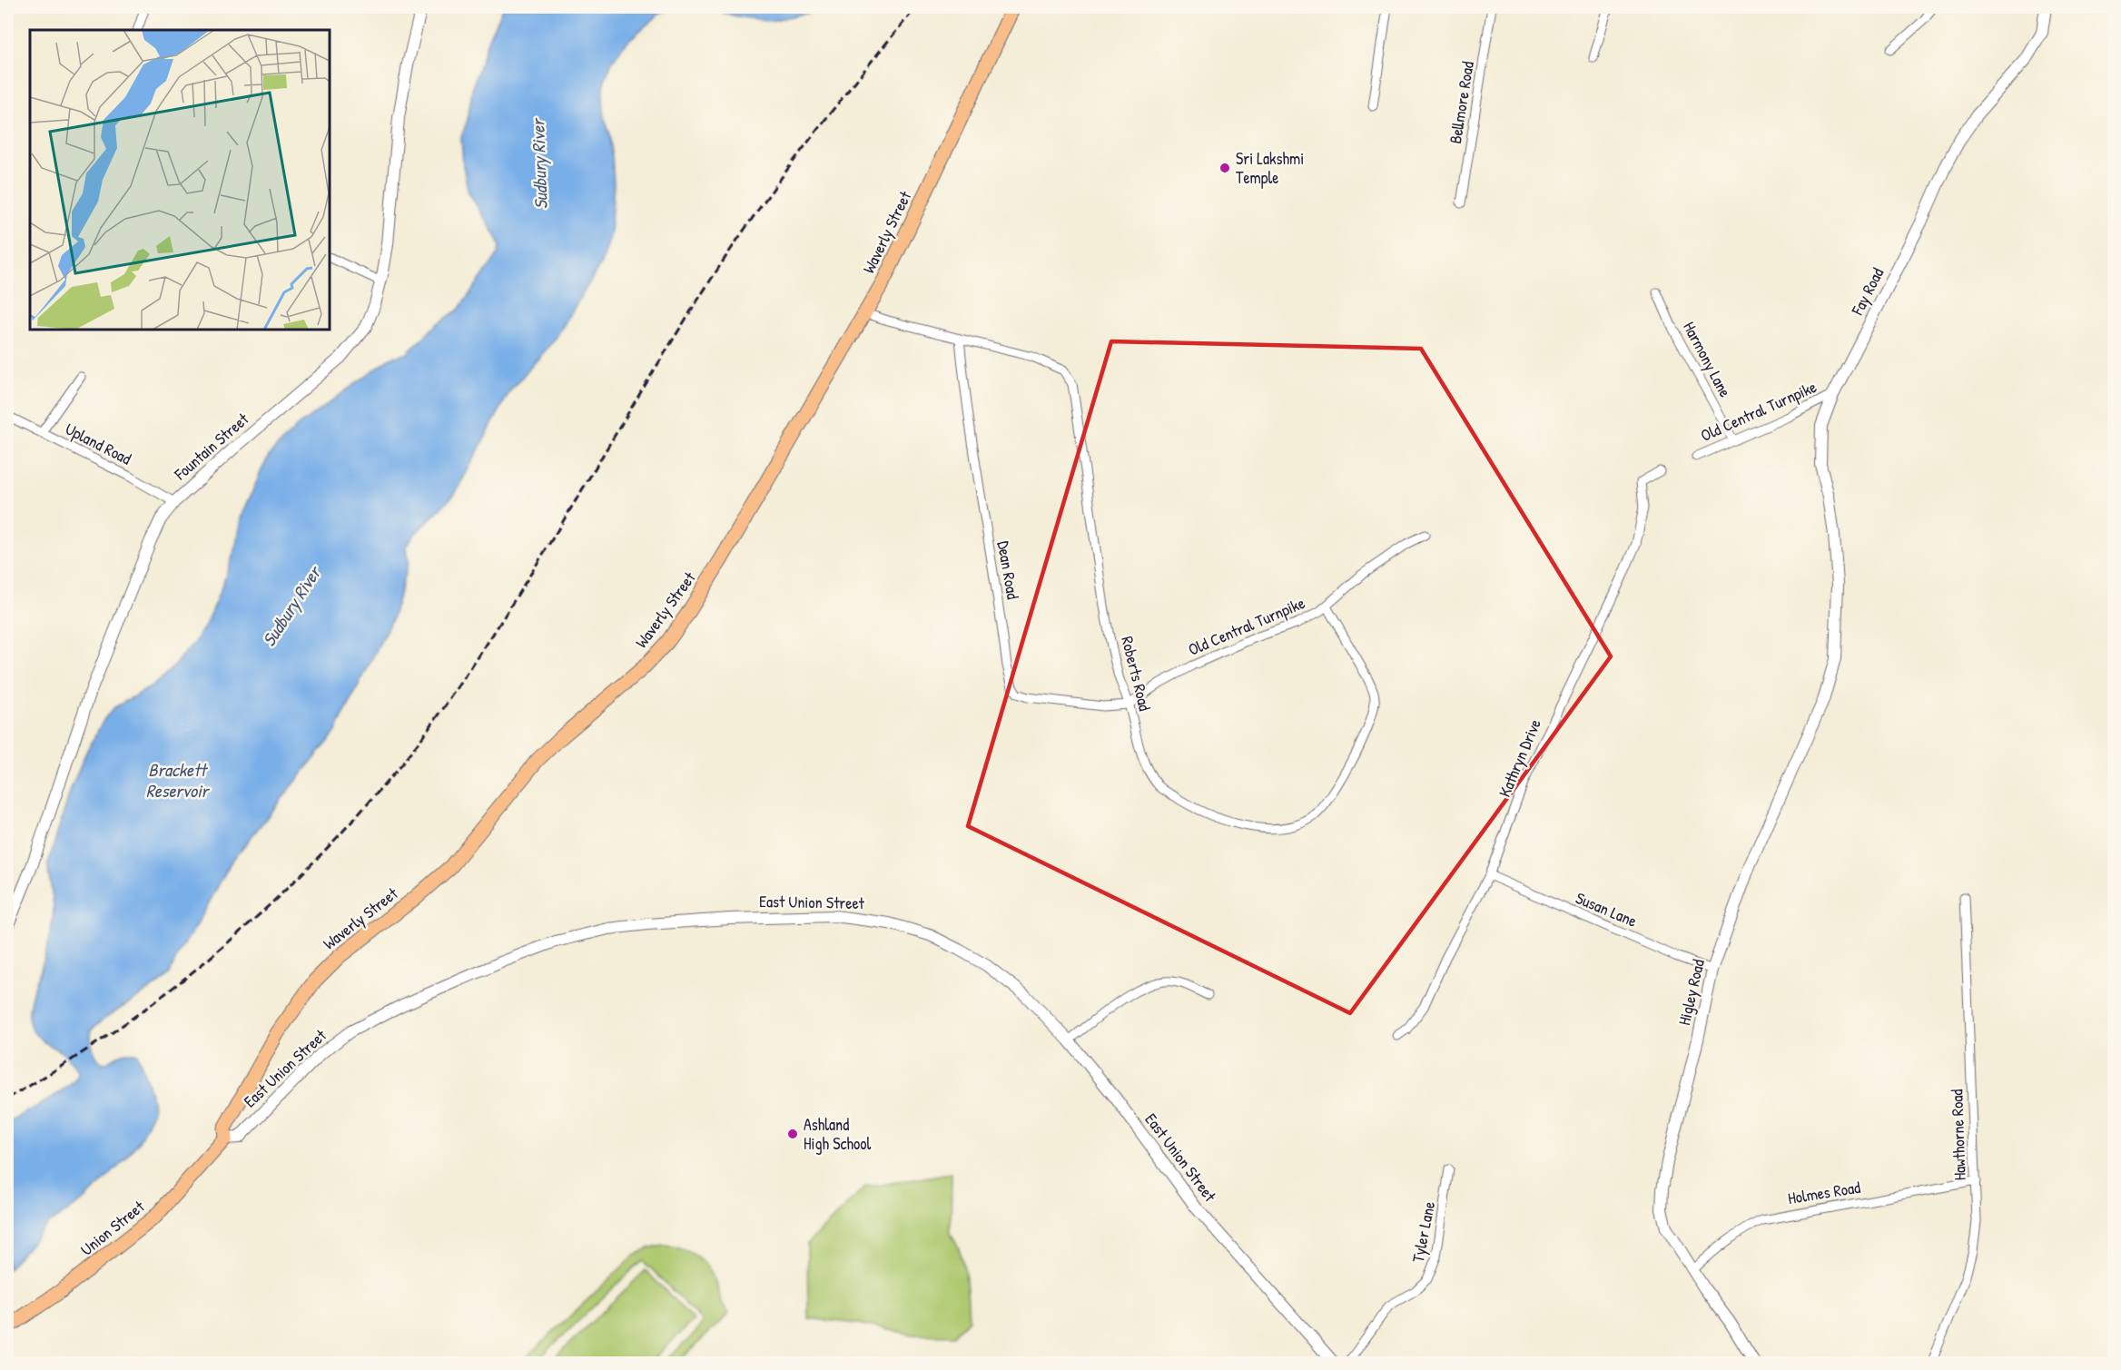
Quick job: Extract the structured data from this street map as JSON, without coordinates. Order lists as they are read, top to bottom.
{
  "streets": {
    "main road": ["Waverly Street", "Union Street"],
    "street": [
      "Bellmore Road",
      "Fay Road",
      "Harmony Lane",
      "Old Central Turnpike",
      "Upland Road",
      "Fountain Street",
      "Dean Road",
      "Roberts Road",
      "Kathryn Drive",
      "East Union Street",
      "Susan Lane",
      "Higley Road",
      "Hawthorne Road",
      "Holmes Road",
      "Tyler Lane"
    ]
  },
  "crossings": [
    ["Waverly Street", "Roberts Road"],
    ["Waverly Street", "East Union Street"],
    ["Waverly Street", "Union Street"],
    ["Fay Road", "Old Central Turnpike"],
    ["Fay Road", "Higley Road"],
    ["Harmony Lane", "Old Central Turnpike"],
    ["Old Central Turnpike", "Dean Road"],
    ["Old Central Turnpike", "Roberts Road"],
    ["Upland Road", "Fountain Street"],
    ["Dean Road", "Roberts Road"],
    ["Kathryn Drive", "Susan Lane"],
    ["East Union Street", "Union Street"],
    ["Susan Lane", "Higley Road"],
    ["Higley Road", "Holmes Road"],
    ["Hawthorne Road", "Holmes Road"]
  ],
  "water": ["Sudbury River", "Brackett Reservoir"],
  "places": ["Sri Lakshmi Temple", "Ashland High School"]
}
